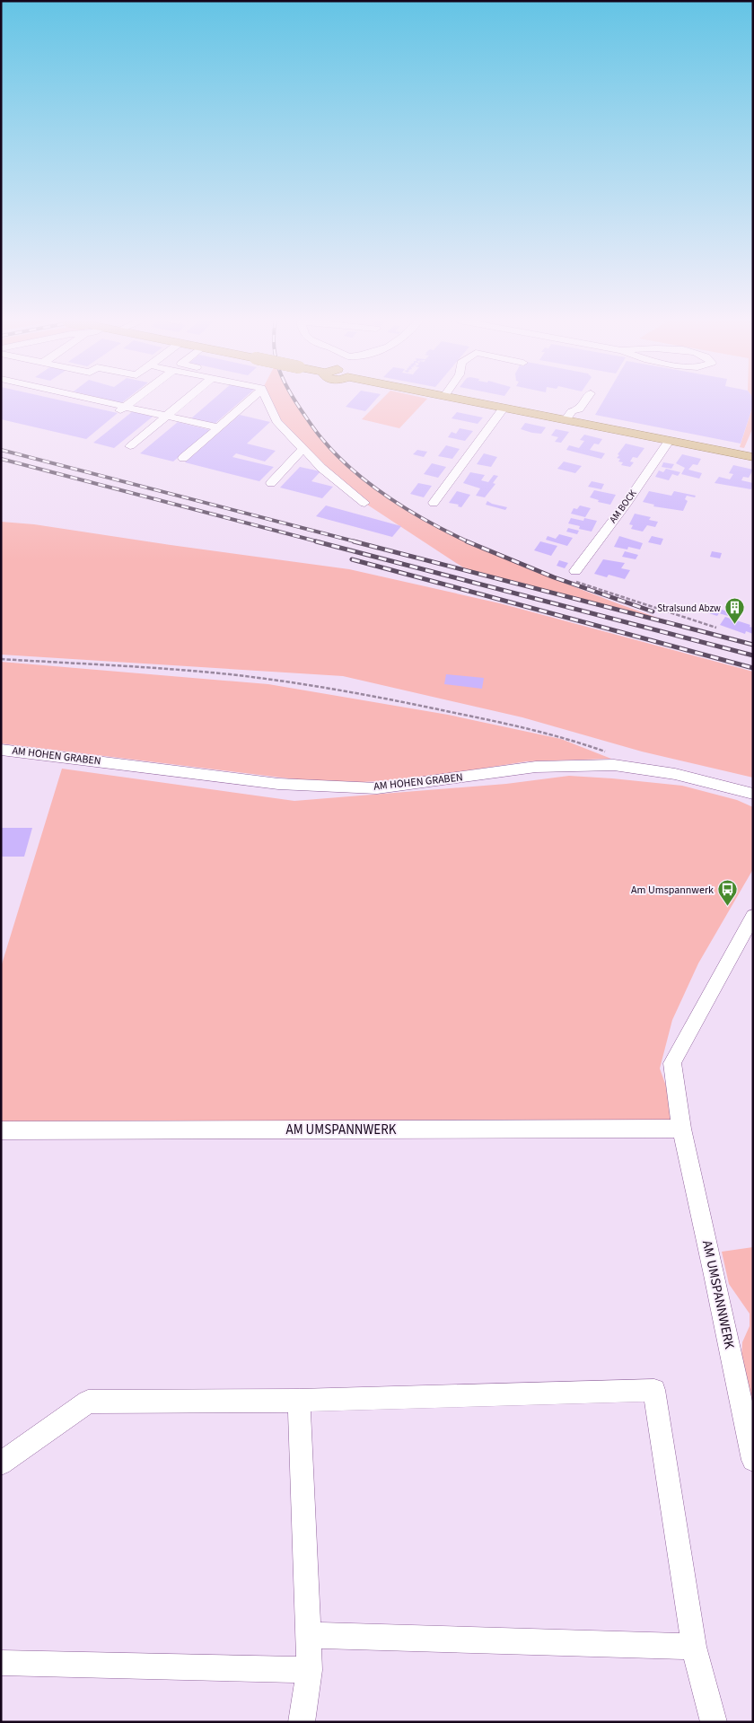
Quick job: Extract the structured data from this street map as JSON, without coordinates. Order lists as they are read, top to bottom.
{
  "streets": {
    "street": ["AM BOCK", "AM HOHEN GRABEN", "AM UMSPANNWERK"]
  },
  "places": {
    "building": ["Stralsund Abzw"],
    "bus stop": ["Am Umspannwerk"]
  }
}
